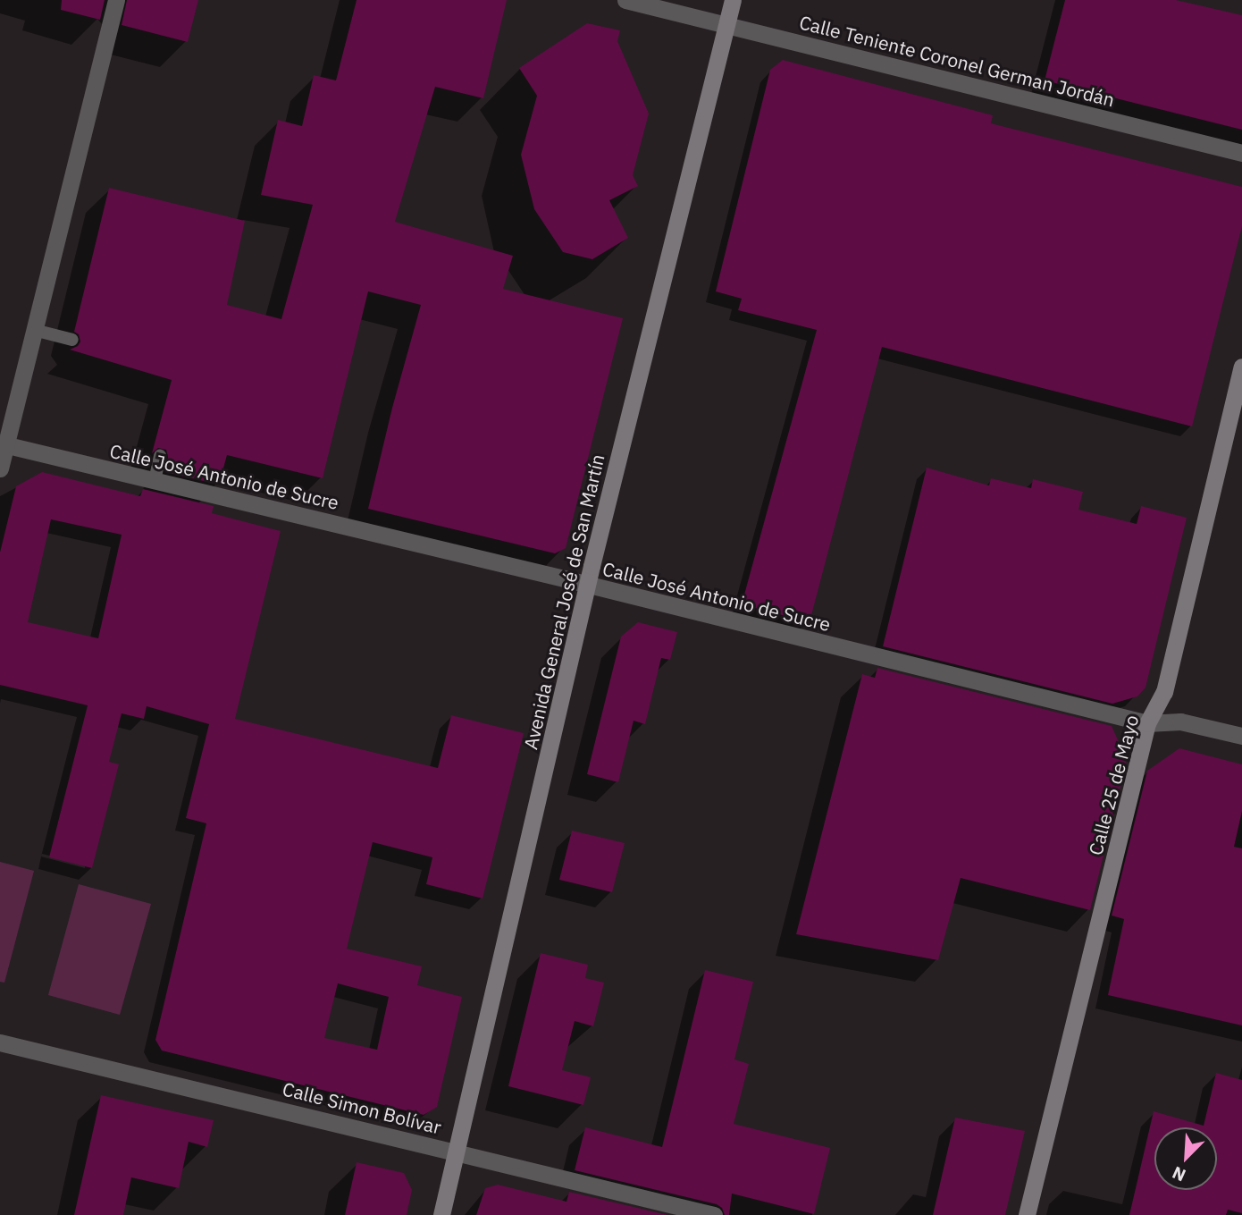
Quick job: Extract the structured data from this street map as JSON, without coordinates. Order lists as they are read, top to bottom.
{
  "streets": {
    "main road": ["Avenida General José de San Martín", "Calle 25 de Mayo"],
    "street": ["Calle Teniente Coronel German Jordán", "Calle José Antonio de Sucre", "Calle Simon Bolívar"]
  },
  "crossings": [
    ["Calle Teniente Coronel German Jordán", "Avenida General José de San Martín"],
    ["Calle José Antonio de Sucre", "Avenida General José de San Martín"],
    ["Calle José Antonio de Sucre", "Calle 25 de Mayo"],
    ["Avenida General José de San Martín", "Calle Simon Bolívar"]
  ],
  "north": "bottom left"
}
